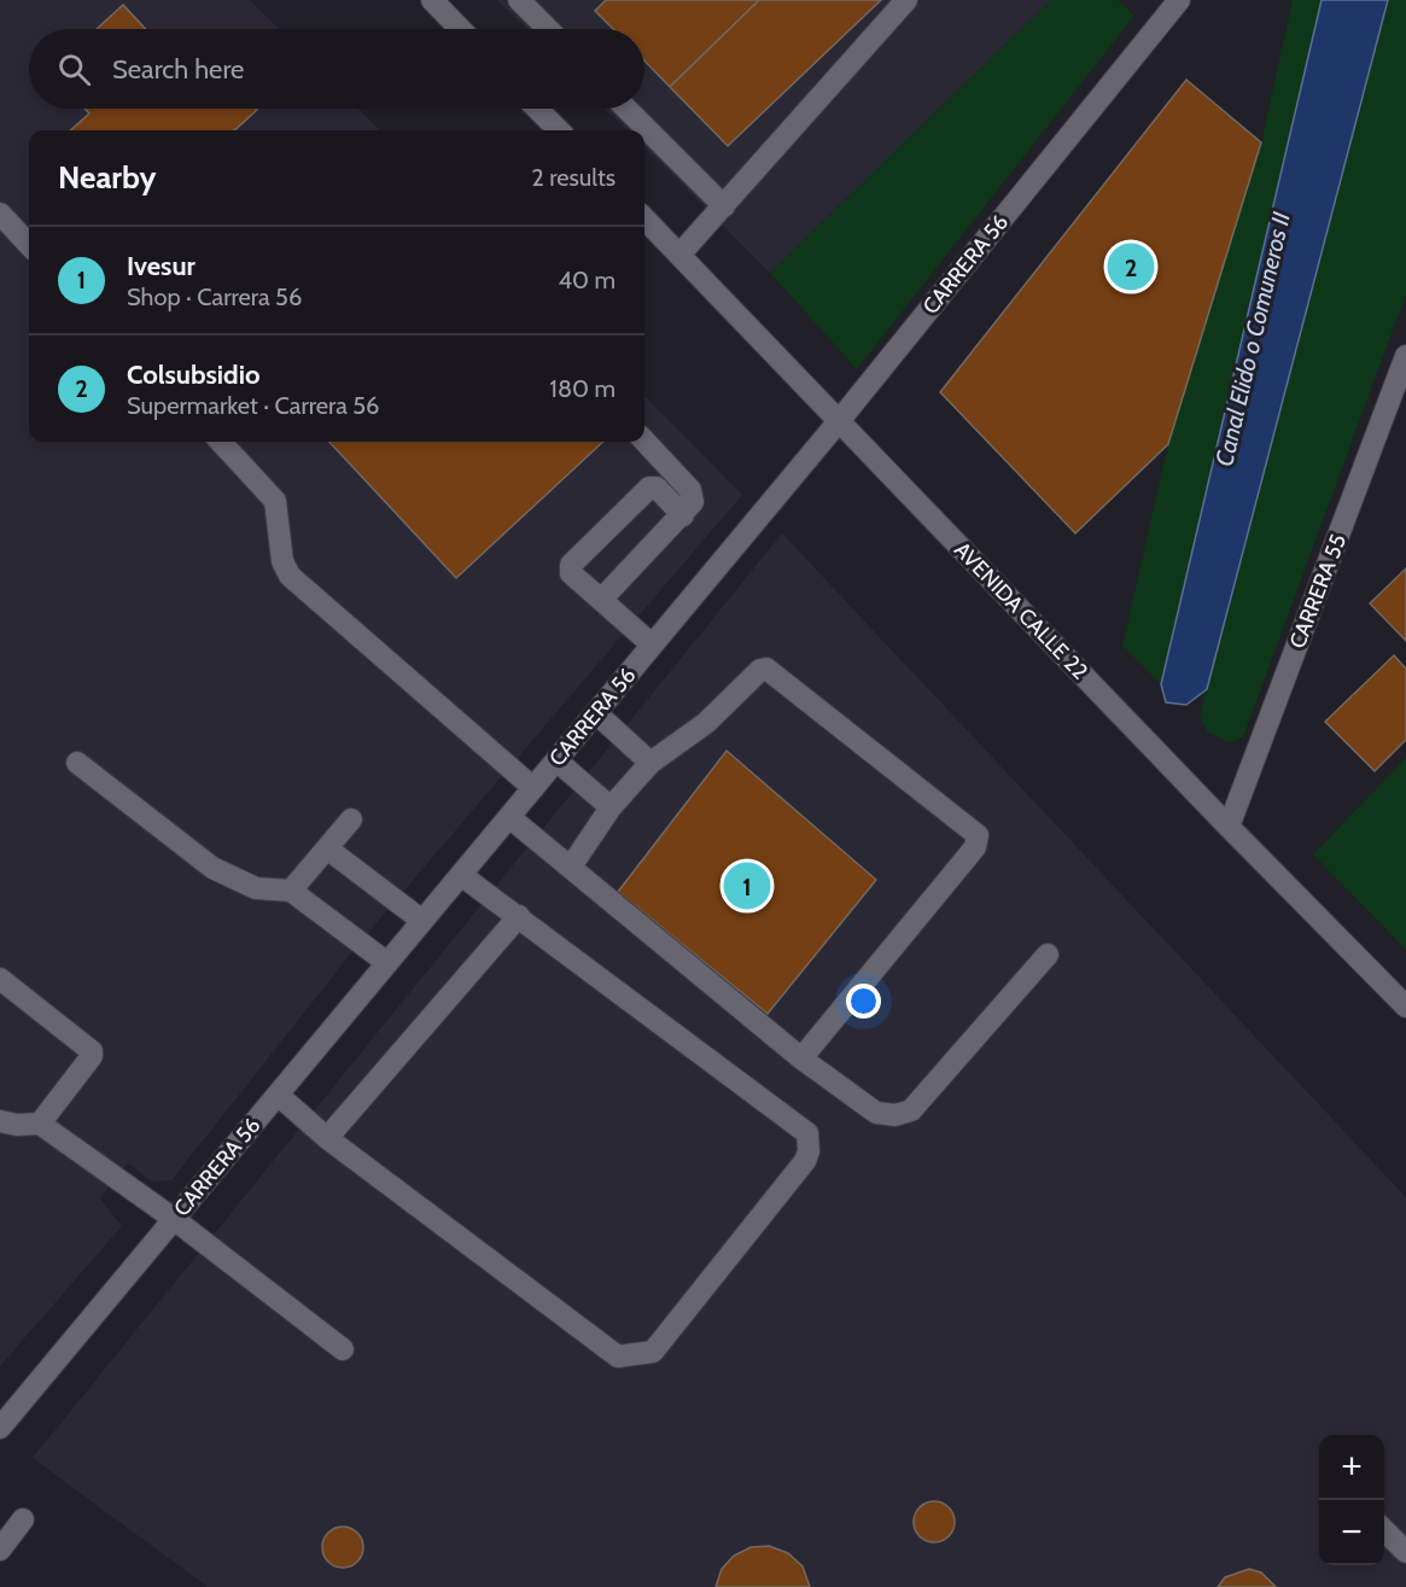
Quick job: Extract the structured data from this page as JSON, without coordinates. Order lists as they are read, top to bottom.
{
  "streets": {
    "street": ["CARRERA 56", "CARRERA 55", "AVENIDA CALLE 22"]
  },
  "crossings": [
    ["CARRERA 56", "AVENIDA CALLE 22"],
    ["CARRERA 55", "AVENIDA CALLE 22"]
  ],
  "water": ["Canal Elido o Comuneros II"],
  "page": {
    "search": "Search here",
    "heading": ["Nearby", "2 results"],
    "list": [
      {
        "mark": "1",
        "name": "Ivesur",
        "note": "Shop · Carrera 56",
        "value": "40 m"
      },
      {
        "mark": "2",
        "name": "Colsubsidio",
        "note": "Supermarket · Carrera 56",
        "value": "180 m"
      }
    ],
    "pins": ["2", "1"],
    "map_buttons": ["+", "−"]
  }
}
